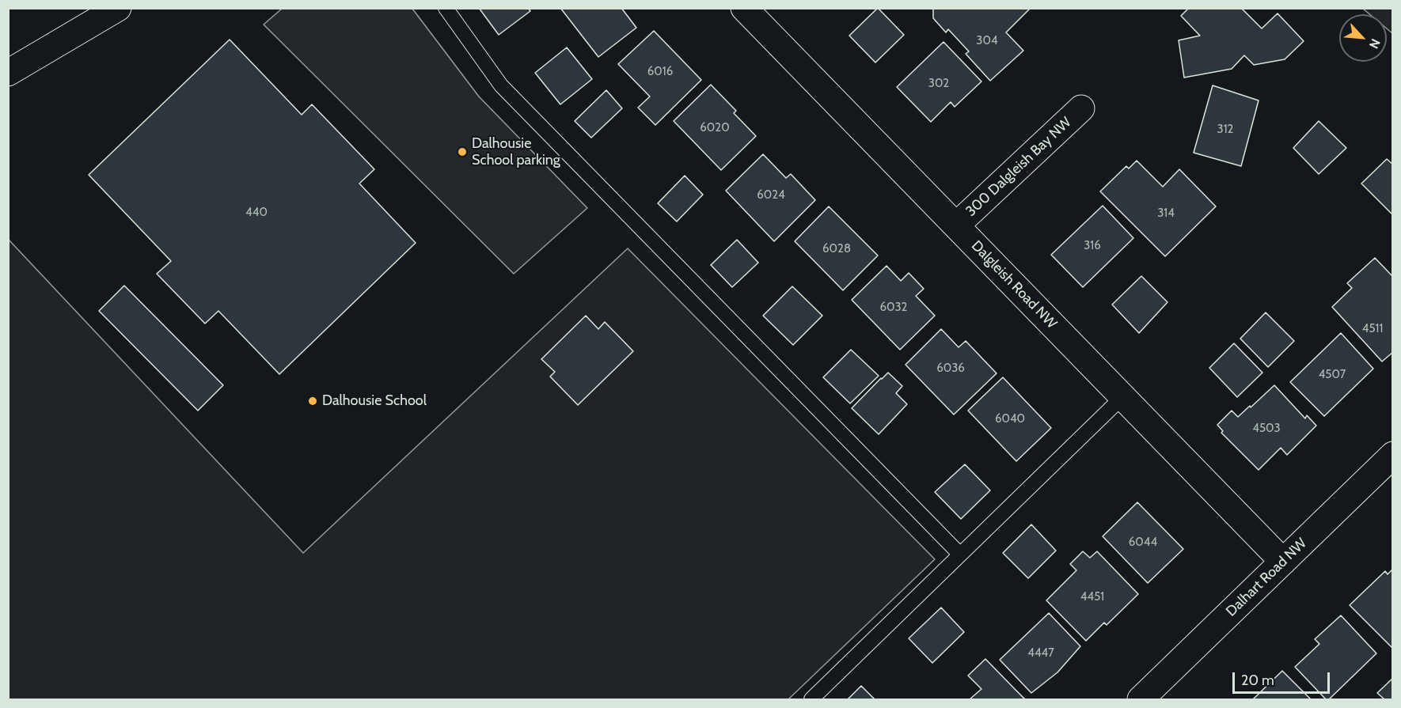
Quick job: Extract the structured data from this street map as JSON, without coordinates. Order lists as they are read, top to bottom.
{
  "streets": {
    "street": ["300 Dalgleish Bay NW", "Dalgleish Road NW", "Dalhart Road NW"]
  },
  "crossings": [
    ["300 Dalgleish Bay NW", "Dalgleish Road NW"],
    ["Dalgleish Road NW", "Dalhart Road NW"]
  ],
  "places": ["Dalhousie School parking", "Dalhousie School"],
  "house_numbers": [
    "304",
    "6016",
    "302",
    "6020",
    "312",
    "6024",
    "440",
    "314",
    "316",
    "6028",
    "6032",
    "4511",
    "6036",
    "4507",
    "6040",
    "4503",
    "6044",
    "4451",
    "4447"
  ],
  "scale_bar": "20 m",
  "north": "bottom right"
}
